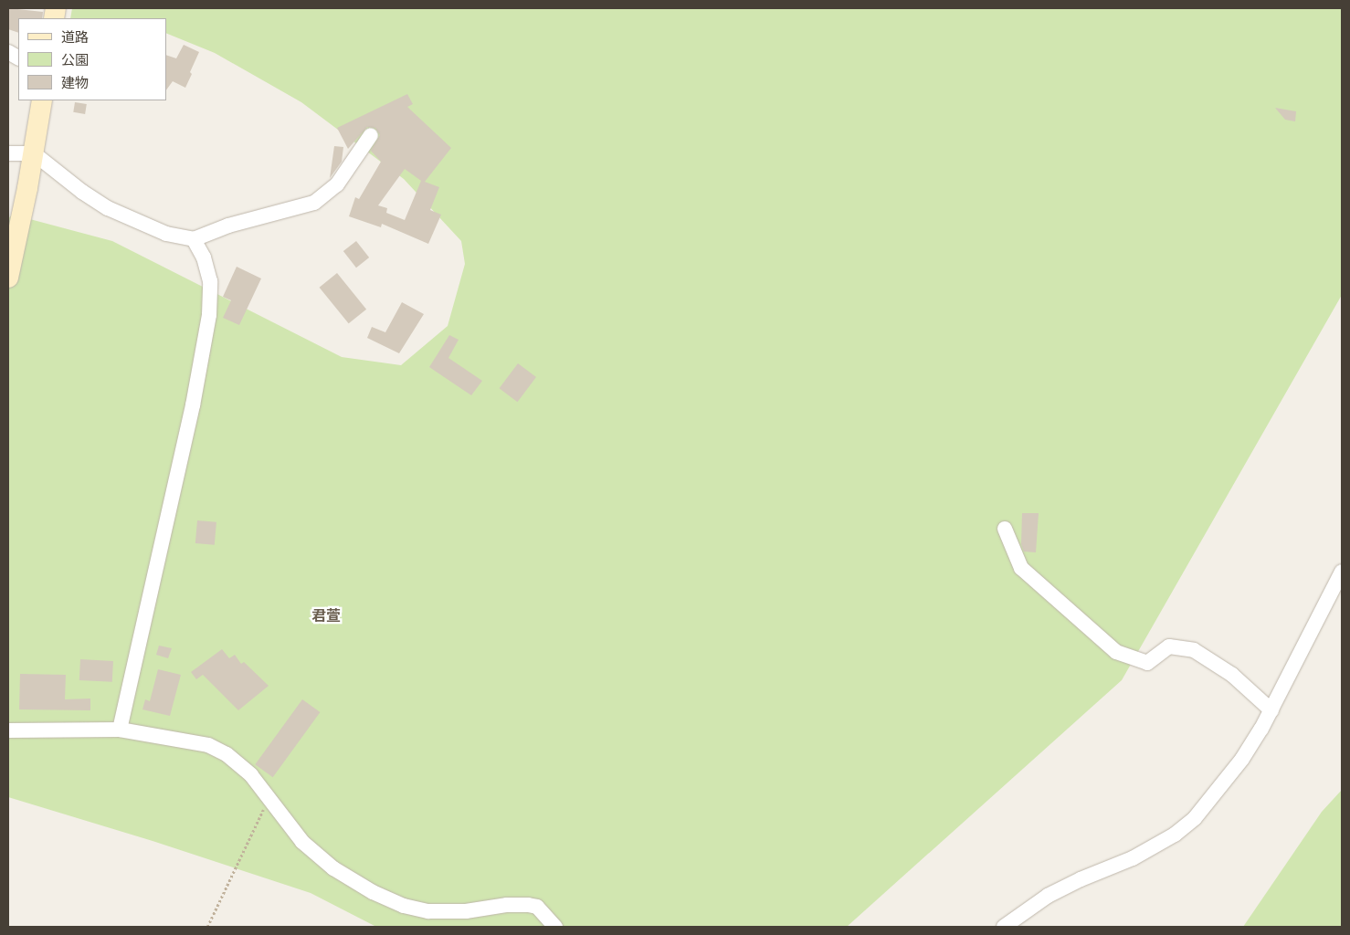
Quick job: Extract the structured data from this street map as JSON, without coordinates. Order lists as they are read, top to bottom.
{
  "districts": ["君萱"],
  "legend": ["道路", "公園", "建物"]
}
